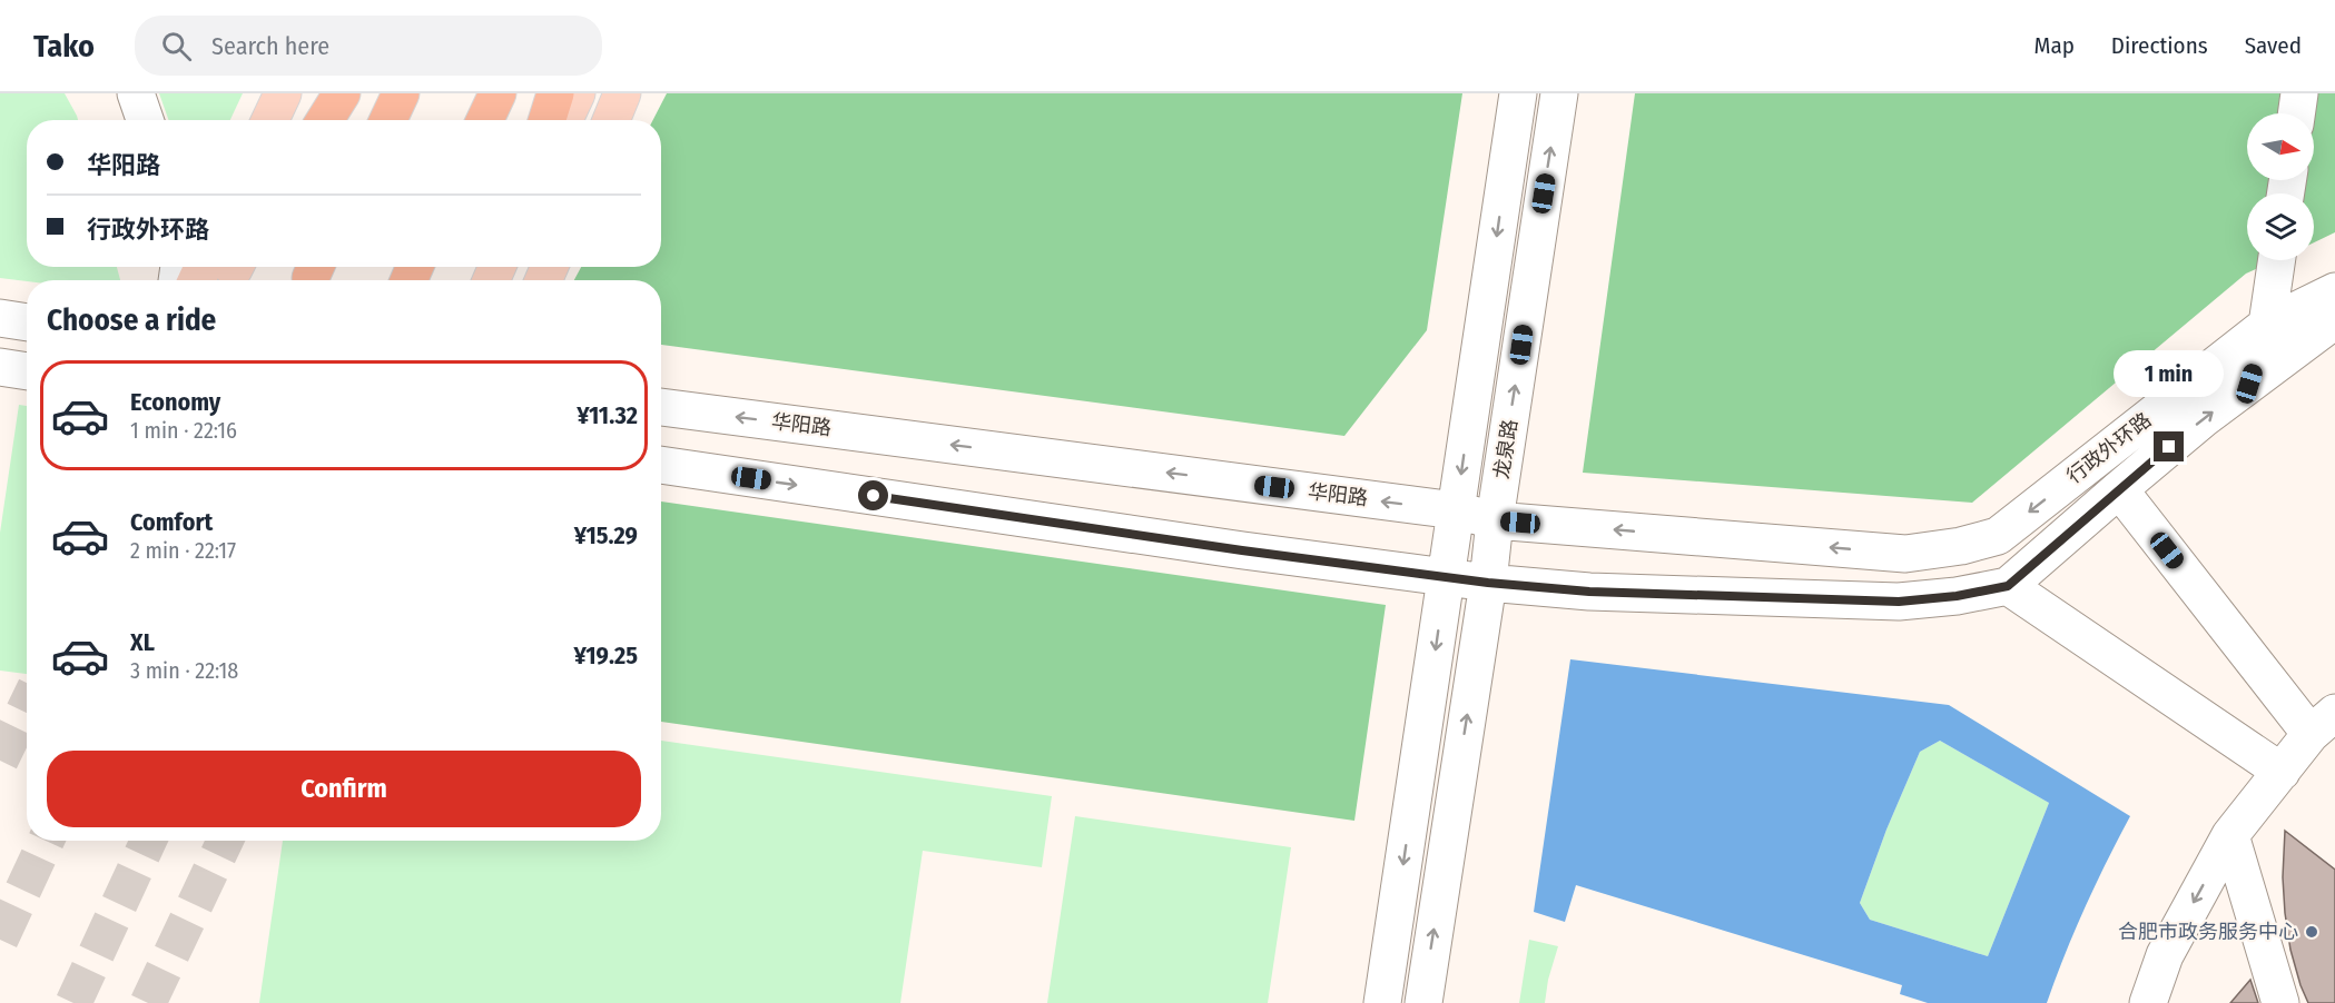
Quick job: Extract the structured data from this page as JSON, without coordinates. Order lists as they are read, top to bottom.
{
  "streets": {
    "street": ["华阳路", "行政外环路", "龙泉路"]
  },
  "crossings": [
    ["华阳路", "行政外环路"],
    ["华阳路", "龙泉路"],
    ["行政外环路", "龙泉路"]
  ],
  "places": ["合肥市政务服务中心"],
  "north": "right",
  "page": {
    "header": "Tako",
    "search": "Search here",
    "nav": ["Map", "Directions", "Saved"],
    "banner": ["华阳路", "行政外环路"],
    "heading": "Choose a ride",
    "bubble": "1 min",
    "list": [
      {
        "name": "Economy",
        "note": "1 min · 22:16",
        "value": "¥11.32"
      },
      {
        "name": "Comfort",
        "note": "2 min · 22:17",
        "value": "¥15.29"
      },
      {
        "name": "XL",
        "note": "3 min · 22:18",
        "value": "¥19.25"
      }
    ],
    "buttons": "Confirm"
  }
}
